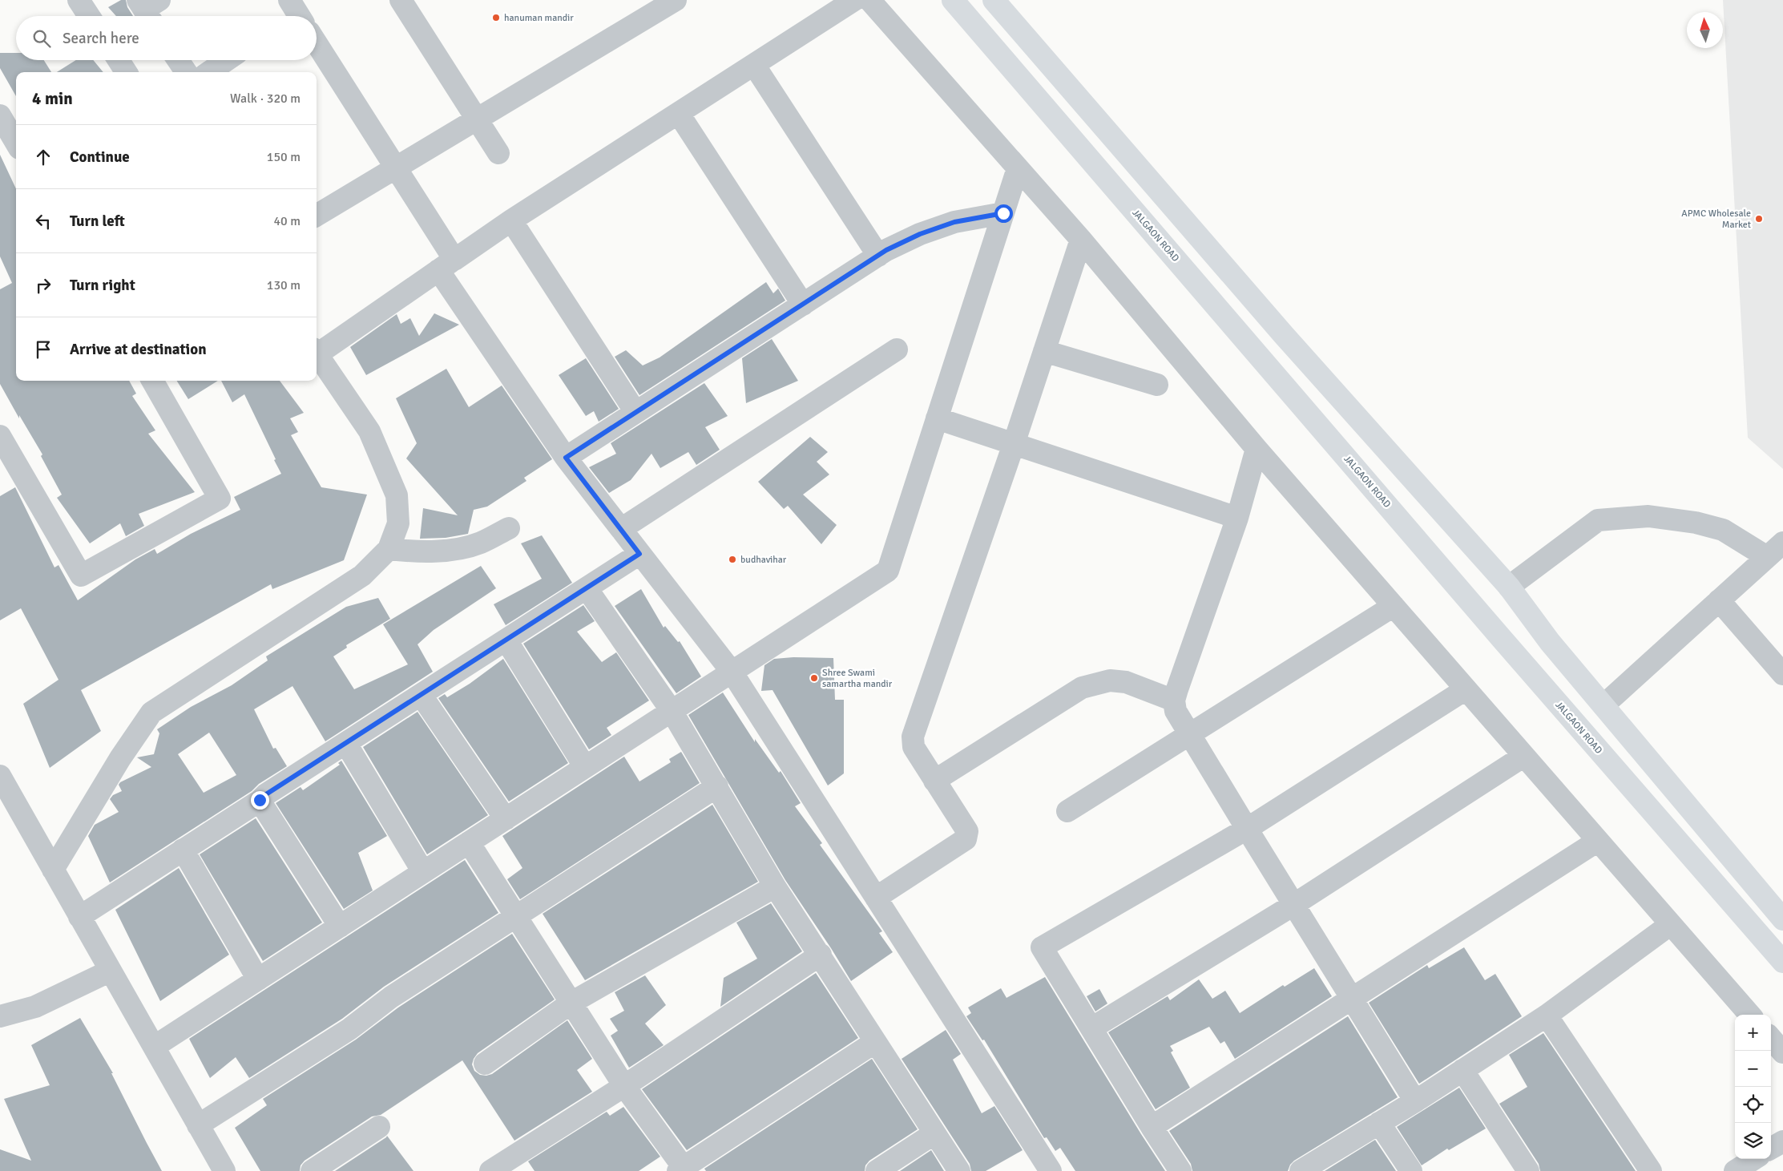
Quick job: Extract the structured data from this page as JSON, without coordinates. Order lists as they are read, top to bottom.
{
  "streets": {
    "highway": ["JALGAON ROAD"]
  },
  "places": [
    "hanuman mandir",
    "APMC Wholesale Market",
    "budhavihar",
    "Shree Swami samartha mandir"
  ],
  "north": "top",
  "page": {
    "search": "Search here",
    "heading": ["4 min", "Walk · 320 m"],
    "list": [
      ["Continue", "150 m"],
      ["Turn left", "40 m"],
      ["Turn right", "130 m"],
      "Arrive at destination"
    ],
    "map_buttons": ["+", "−"]
  }
}
